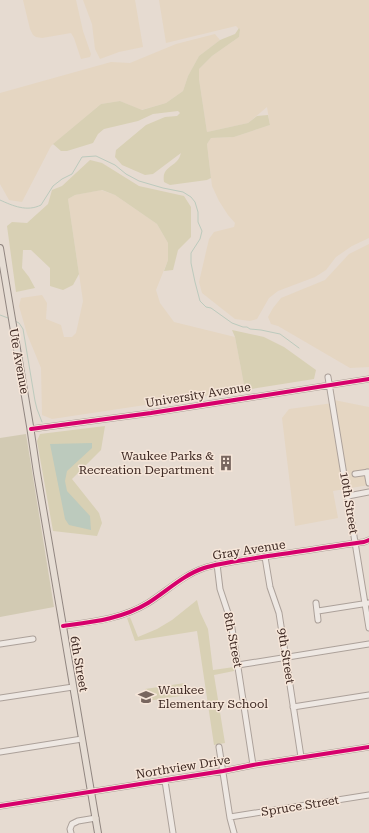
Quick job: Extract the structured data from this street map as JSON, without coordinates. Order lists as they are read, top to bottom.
{
  "streets": {
    "main road": ["Ute Avenue", "6th Street"],
    "street": [
      "University Avenue",
      "10th Street",
      "Gray Avenue",
      "8th Street",
      "9th Street",
      "Northview Drive",
      "Spruce Street"
    ]
  },
  "crossings": [
    ["Ute Avenue", "University Avenue"],
    ["Ute Avenue", "6th Street"],
    ["University Avenue", "10th Street"],
    ["University Avenue", "6th Street"],
    ["10th Street", "Gray Avenue"],
    ["Gray Avenue", "8th Street"],
    ["Gray Avenue", "9th Street"],
    ["Gray Avenue", "6th Street"],
    ["8th Street", "Northview Drive"],
    ["9th Street", "Northview Drive"],
    ["6th Street", "Northview Drive"]
  ],
  "places": {
    "building": ["Waukee Parks & Recreation Department"],
    "school or university": ["Waukee Elementary School"]
  }
}
